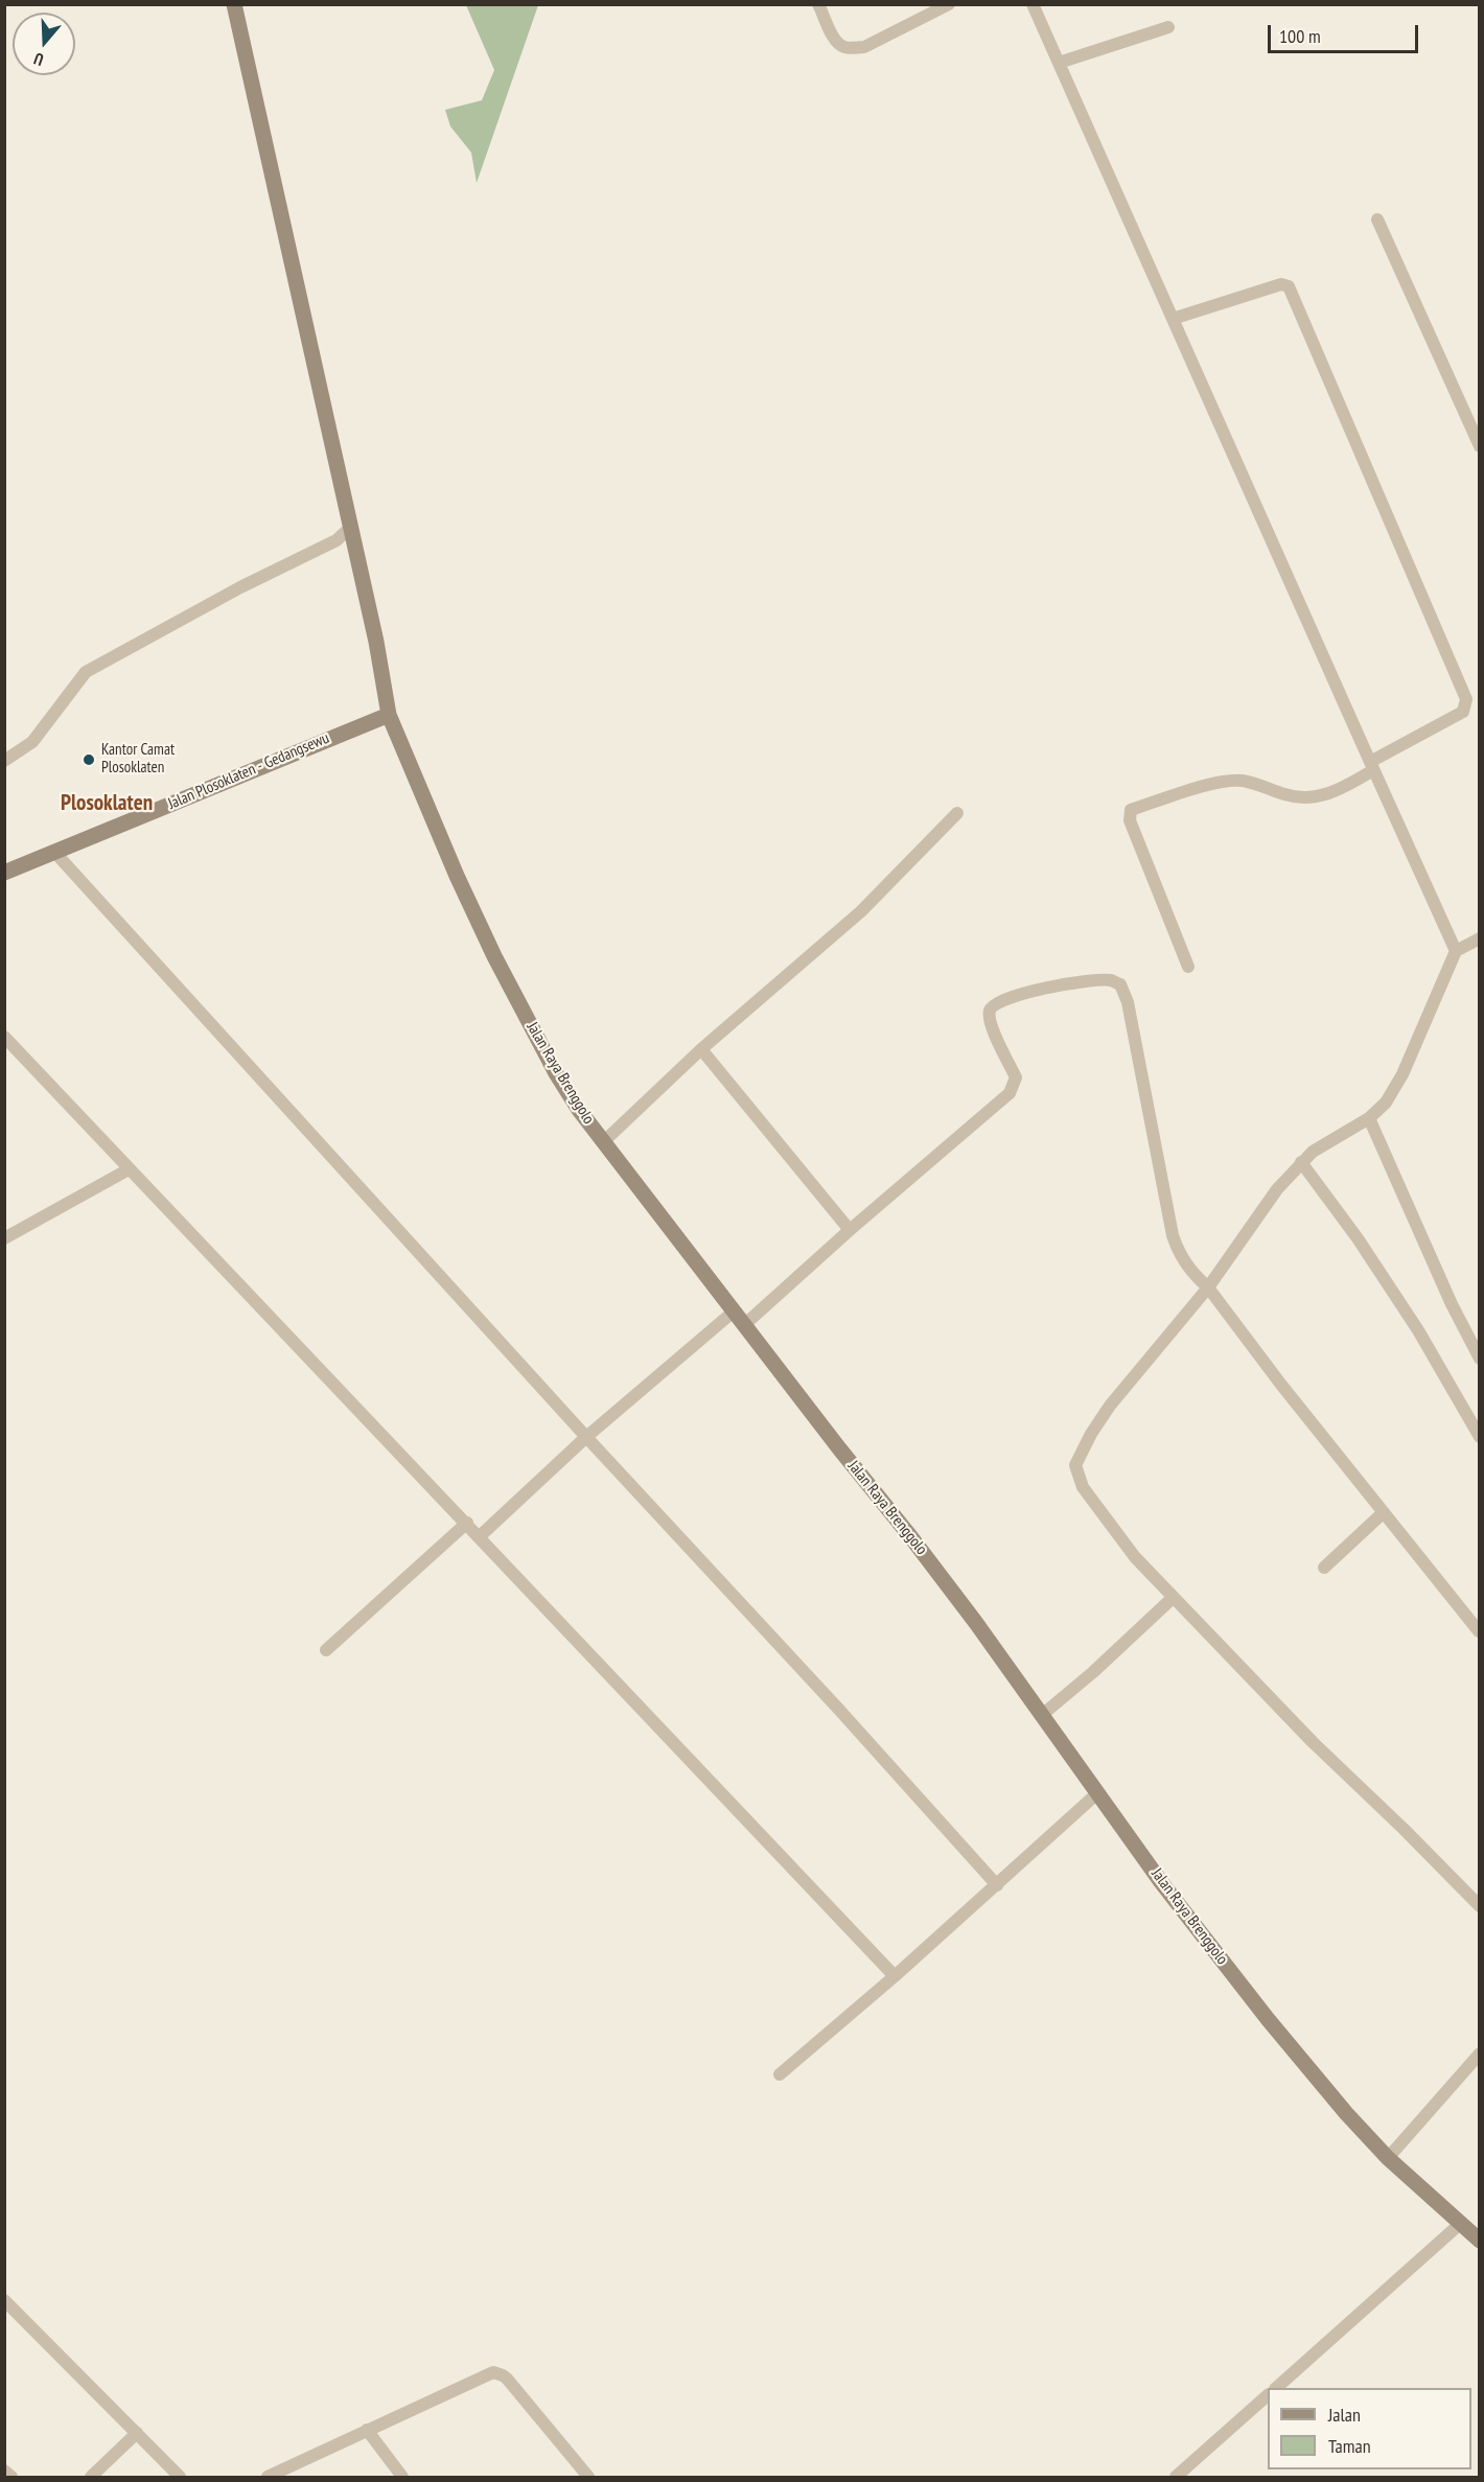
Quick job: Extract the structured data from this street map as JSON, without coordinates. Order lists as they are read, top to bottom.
{
  "streets": {
    "main road": ["Jalan Plosoklaten - Gedangsewu", "Jalan Raya Brenggolo"]
  },
  "crossings": [
    ["Jalan Plosoklaten - Gedangsewu", "Jalan Raya Brenggolo"]
  ],
  "districts": ["Plosoklaten"],
  "places": ["Kantor Camat Plosoklaten"],
  "legend": ["Jalan", "Taman"],
  "scale_bar": "100 m",
  "north": "bottom"
}
